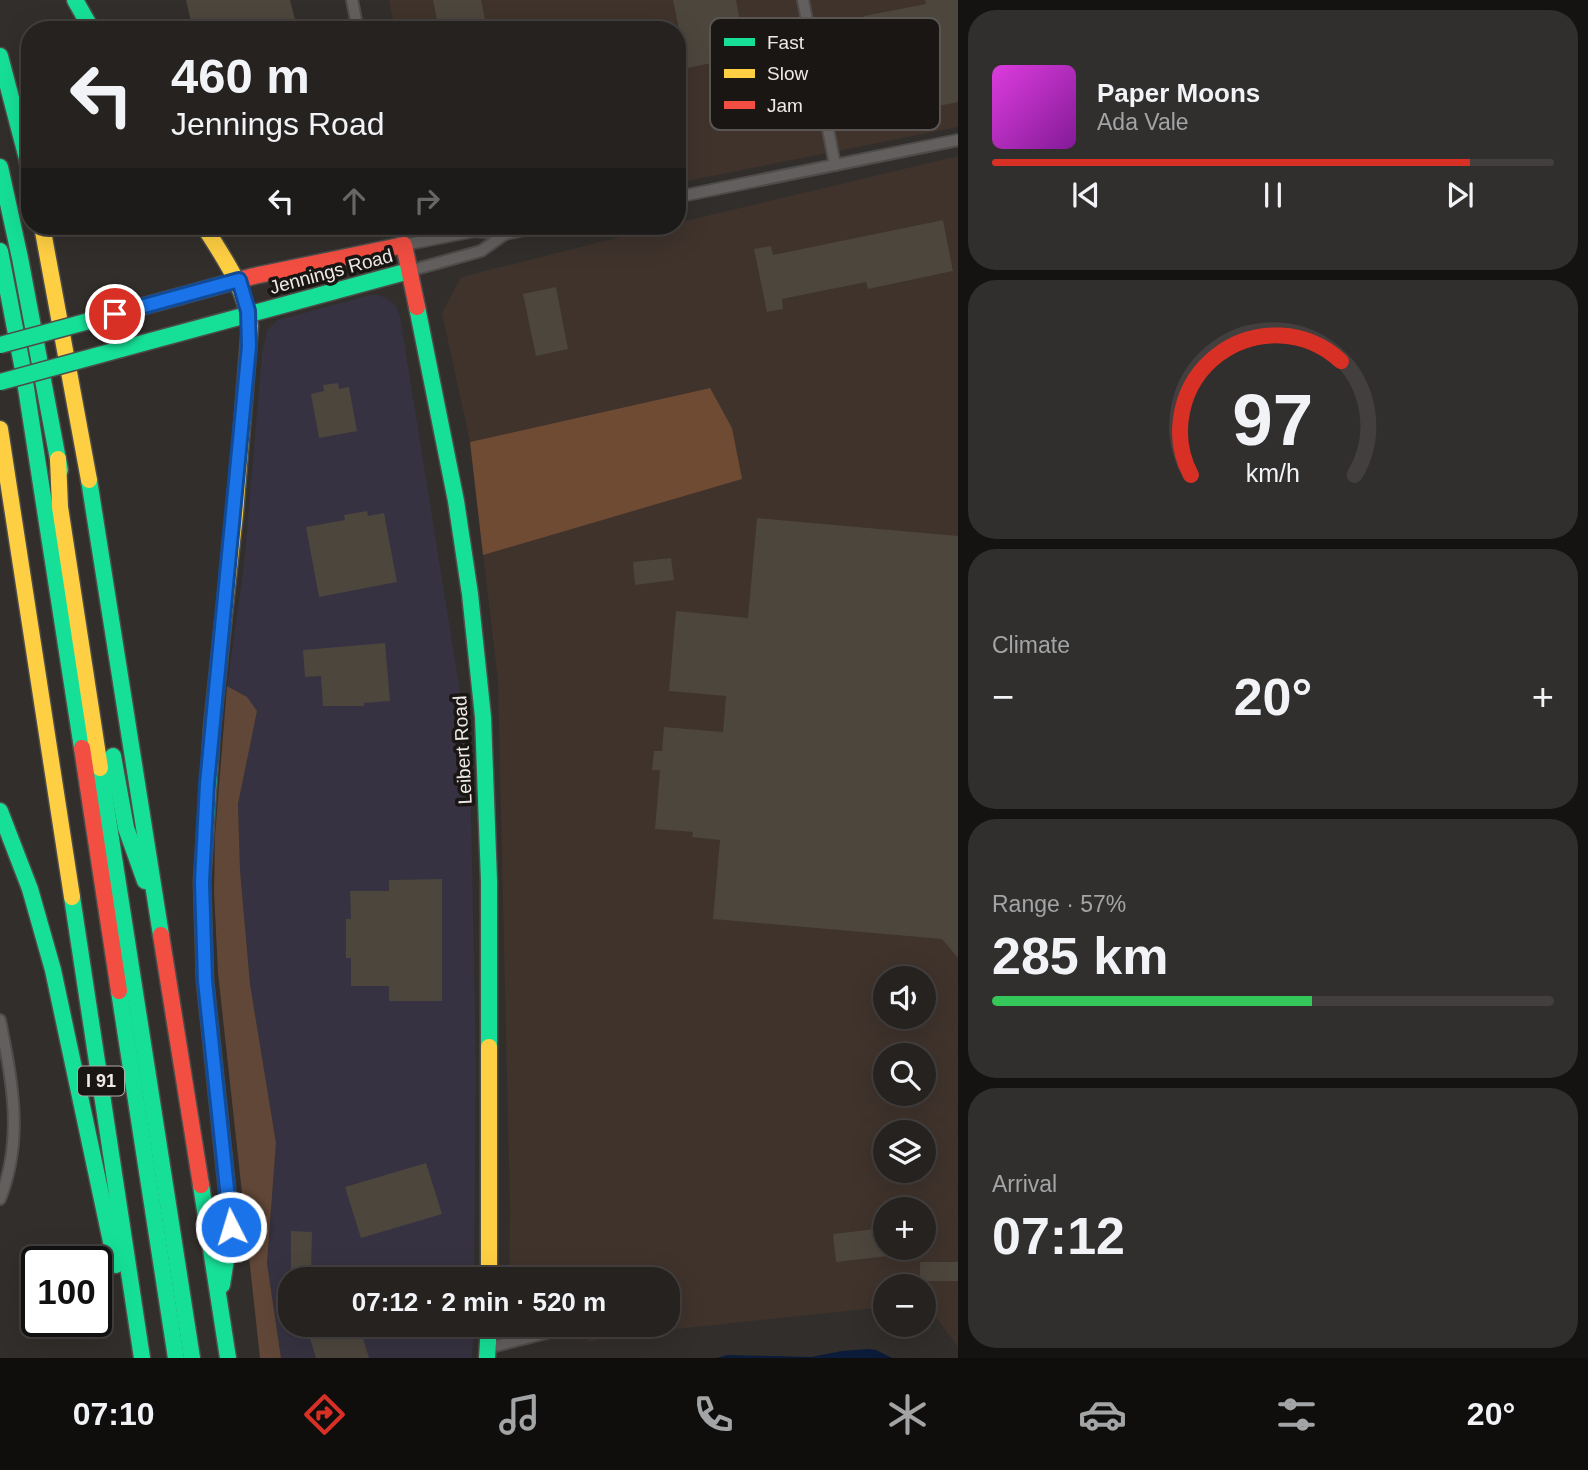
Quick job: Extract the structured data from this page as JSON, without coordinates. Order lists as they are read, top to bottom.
{
  "streets": {
    "main road": ["Jennings Road", "Leibert Road", "I 91"]
  },
  "crossings": [
    ["Jennings Road", "Leibert Road"]
  ],
  "legend": ["Fast", "Slow", "Jam"],
  "page": {
    "turn": ["460 m", "Jennings Road"],
    "song": ["Paper Moons", "Ada Vale"],
    "tile": [
      "Climate",
      ["Range · 57%", "285 km"],
      ["Arrival", "07:12"]
    ],
    "heat": ["−", "20°", "+"],
    "map_buttons": ["+", "−"],
    "limit": "100",
    "trip": "07:12 · 2 min · 520 m",
    "tabs": ["07:10", "20°"],
    "gauge": ["97", "km/h"]
  }
}
